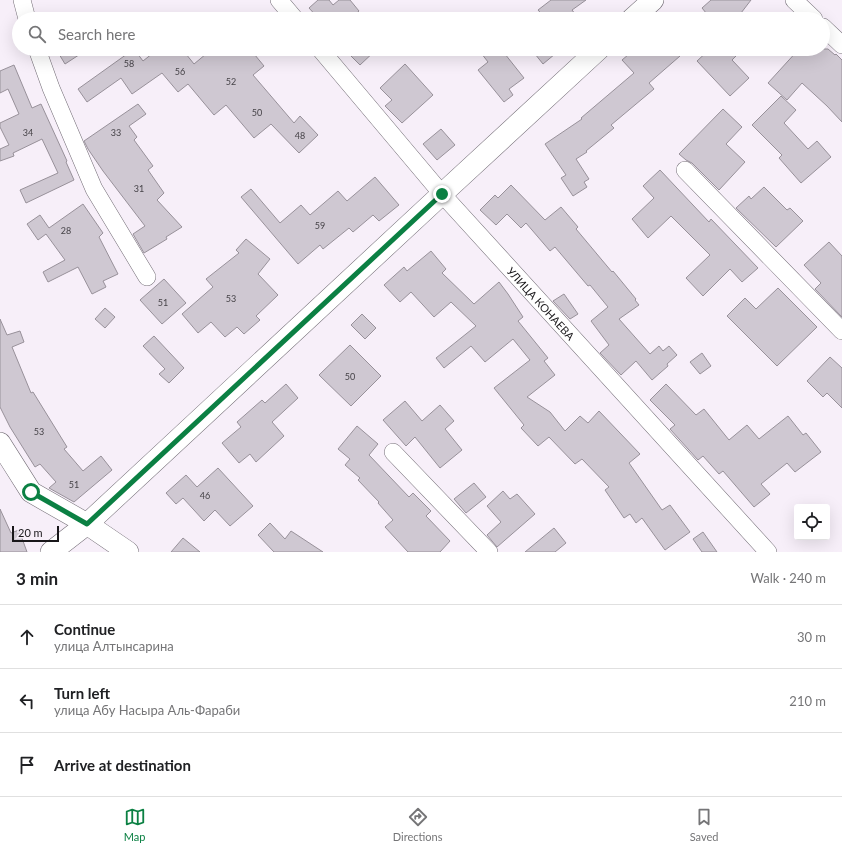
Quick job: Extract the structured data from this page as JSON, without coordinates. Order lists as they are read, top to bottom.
{
  "streets": {
    "street": ["УЛИЦА КОНАЕВА"]
  },
  "house_numbers": [
    "58",
    "56",
    "52",
    "50",
    "34",
    "33",
    "48",
    "31",
    "59",
    "28",
    "53",
    "51",
    "50",
    "53",
    "51",
    "46"
  ],
  "scale_bar": "20 m",
  "page": {
    "search": "Search here",
    "scale": "20 m",
    "heading": ["3 min", "Walk · 240 m"],
    "list": [
      ["Continue", "улица Алтынсарина", "30 m"],
      ["Turn left", "улица Абу Насыра Аль-Фараби", "210 m"],
      "Arrive at destination"
    ],
    "nav": ["Map", "Directions", "Saved"]
  }
}
